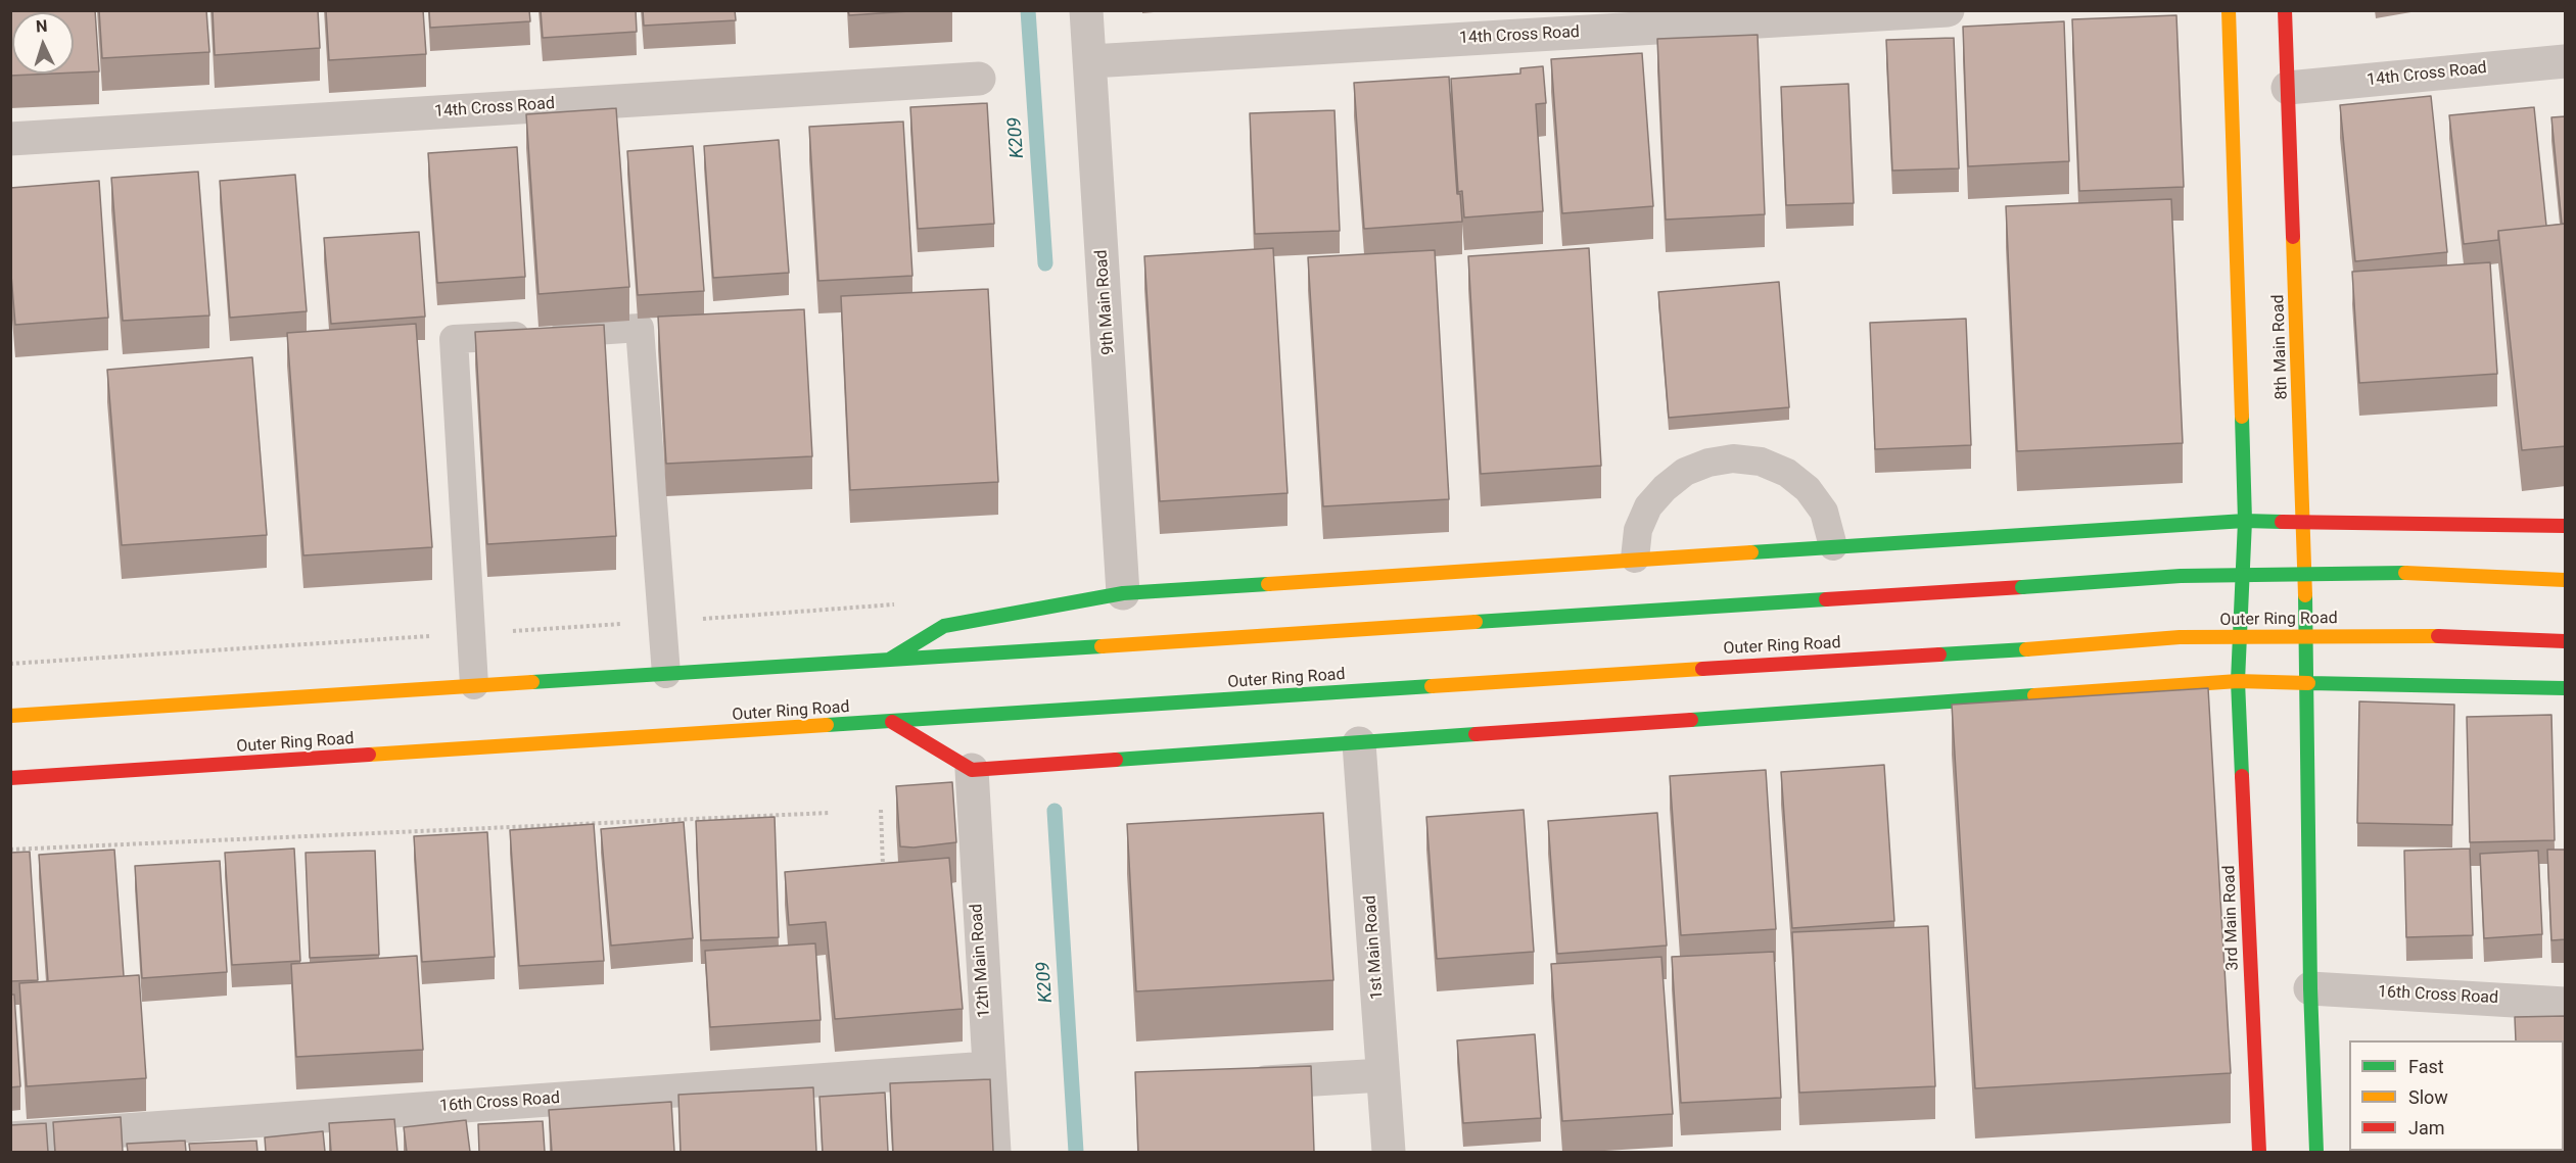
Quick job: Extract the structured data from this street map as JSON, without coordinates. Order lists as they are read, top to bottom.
{
  "streets": {
    "main road": ["8th Main Road", "Outer Ring Road", "3rd Main Road"],
    "street": [
      "14th Cross Road",
      "9th Main Road",
      "1st Main Road",
      "12th Main Road",
      "16th Cross Road"
    ]
  },
  "crossings": [
    ["14th Cross Road", "9th Main Road"],
    ["14th Cross Road", "8th Main Road"],
    ["12th Main Road", "16th Cross Road"]
  ],
  "water": ["K209"],
  "legend": ["Fast", "Slow", "Jam"],
  "north": "top"
}
